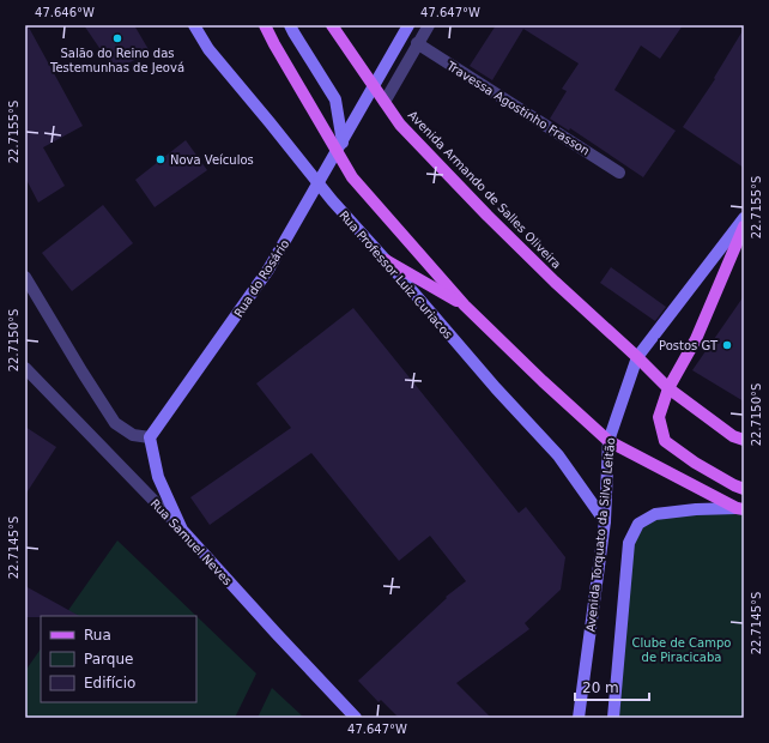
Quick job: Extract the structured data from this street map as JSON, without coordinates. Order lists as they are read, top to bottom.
{
  "streets": {
    "main road": ["Avenida Armando de Salles Oliveira"],
    "street": [
      "Travessa Agostinho Frasson",
      "Rua Professor Luiz Curiacos",
      "Rua do Rosário",
      "Avenida Torquato da Silva Leitão",
      "Rua Samuel Neves"
    ]
  },
  "crossings": [
    ["Avenida Armando de Salles Oliveira", "Avenida Torquato da Silva Leitão"],
    ["Rua Professor Luiz Curiacos", "Avenida Torquato da Silva Leitão"]
  ],
  "parks": ["Clube de Campo de Piracicaba"],
  "places": ["Salão do Reino das Testemunhas de Jeová", "Nova Veículos", "Postos GT"],
  "legend": ["Rua", "Parque", "Edifício"],
  "scale_bar": "20 m",
  "coordinates": [
    "47.646°W",
    "47.647°W",
    "22.7155°S",
    "22.7150°S",
    "22.7145°S"
  ]
}
